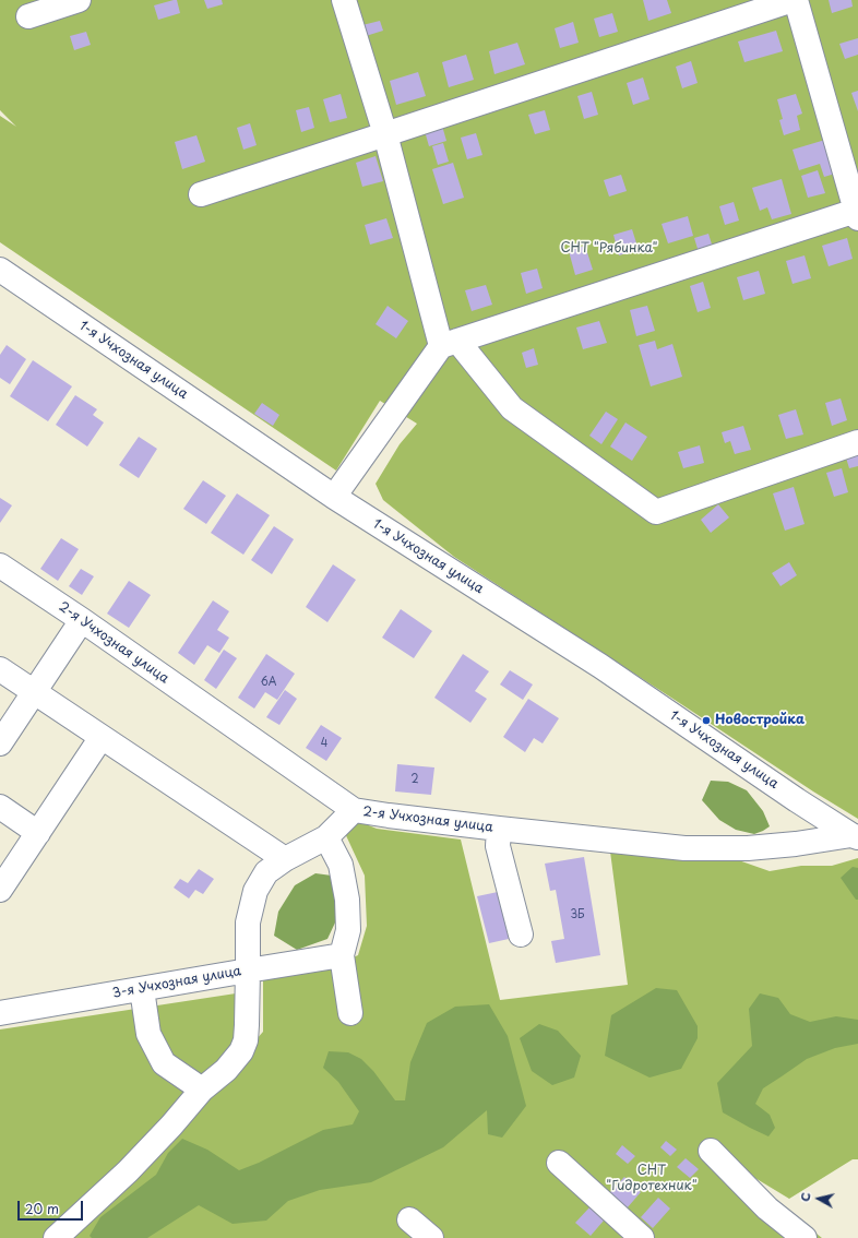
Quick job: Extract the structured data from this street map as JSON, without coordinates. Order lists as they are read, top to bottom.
{
  "streets": {
    "street": ["1-я Учхозная улица", "2-я Учхозная улица", "3-я Учхозная улица"]
  },
  "crossings": [
    ["1-я Учхозная улица", "2-я Учхозная улица"],
    ["2-я Учхозная улица", "3-я Учхозная улица"]
  ],
  "parks": ["СНТ \"Рябинка\"", "СНТ \"Гидротехник\""],
  "places": ["Новостройка"],
  "house_numbers": [
    "6А",
    "4",
    "2",
    "3Б"
  ],
  "scale_bar": "20 m",
  "north": "left"
}
